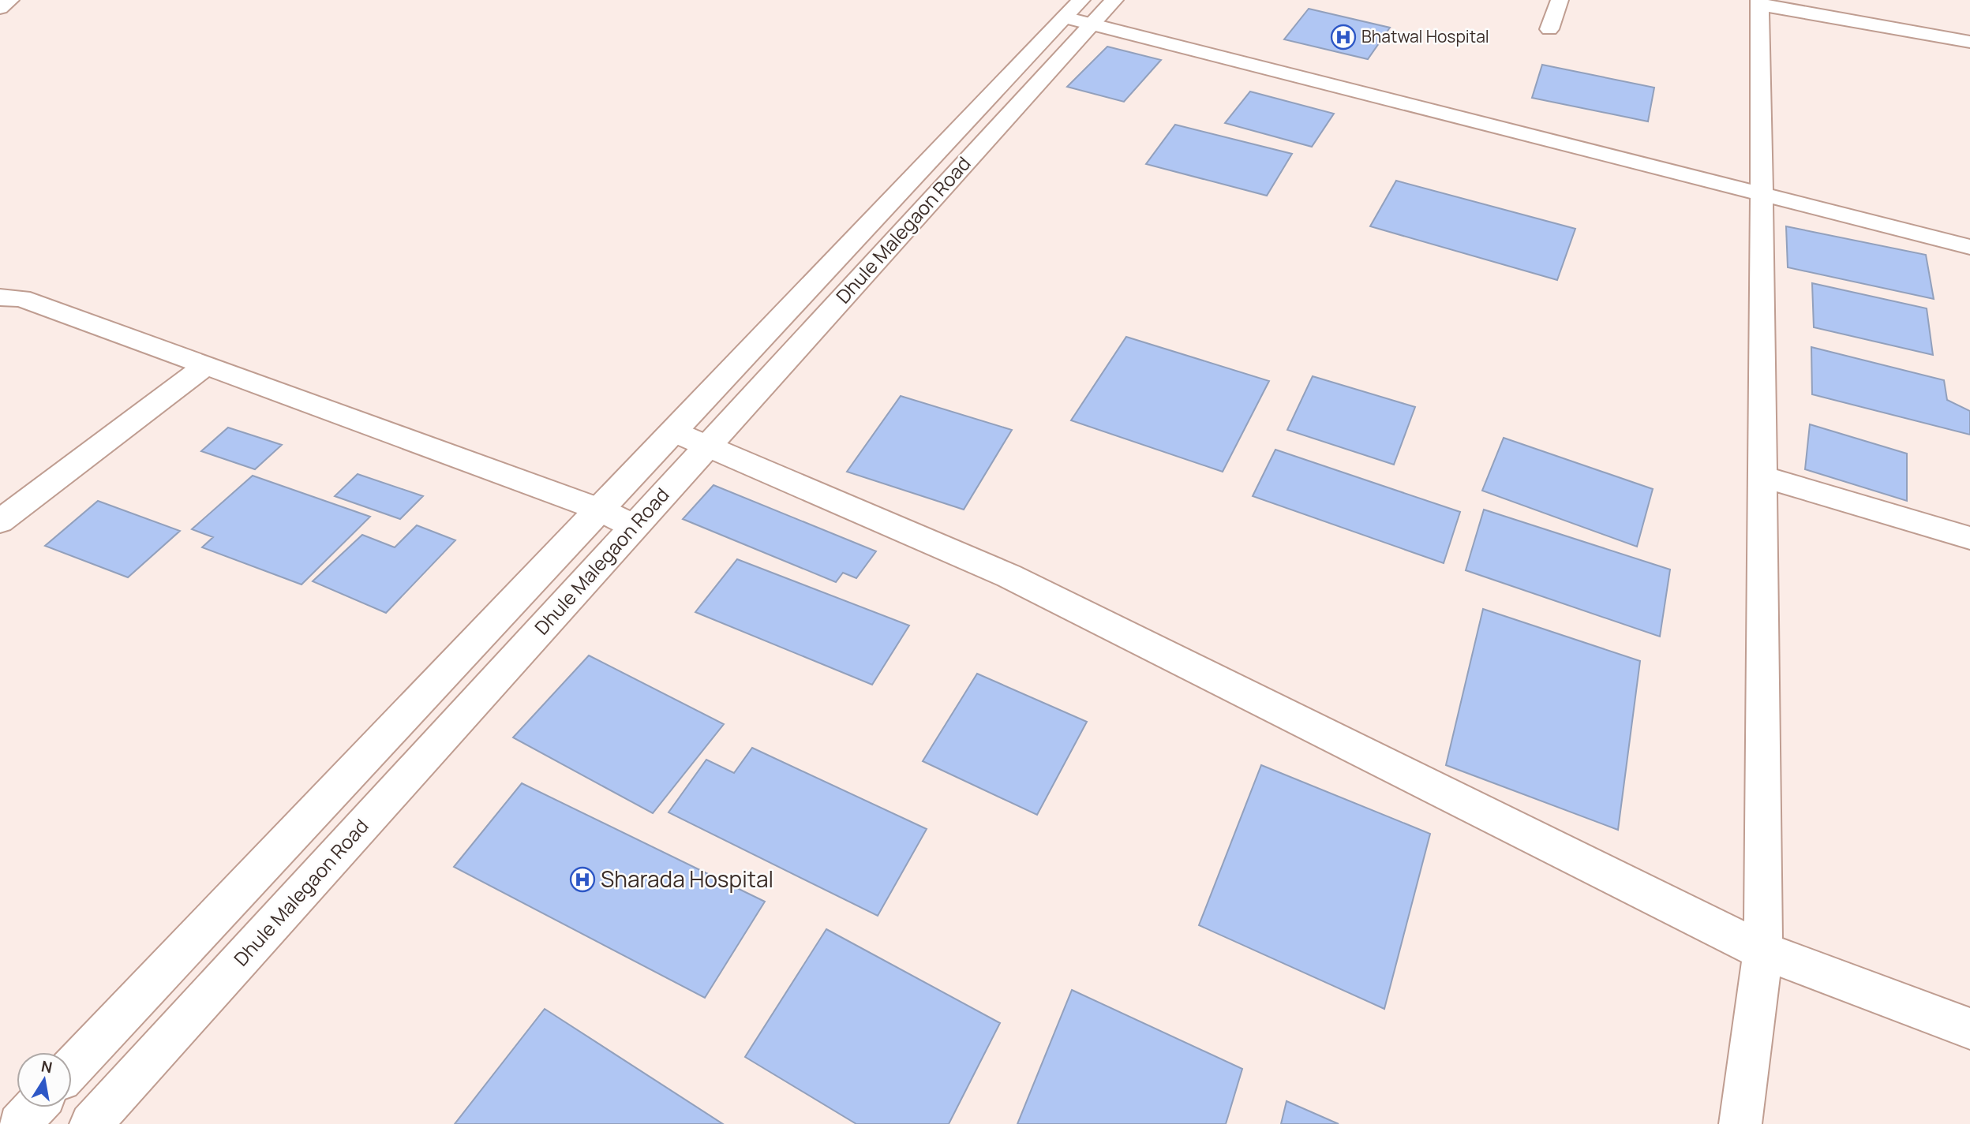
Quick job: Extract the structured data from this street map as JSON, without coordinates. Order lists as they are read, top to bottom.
{
  "streets": {
    "street": ["Dhule Malegaon Road"]
  },
  "places": {
    "hospital": ["Bhatwal Hospital", "Sharada Hospital"]
  },
  "north": "top"
}
